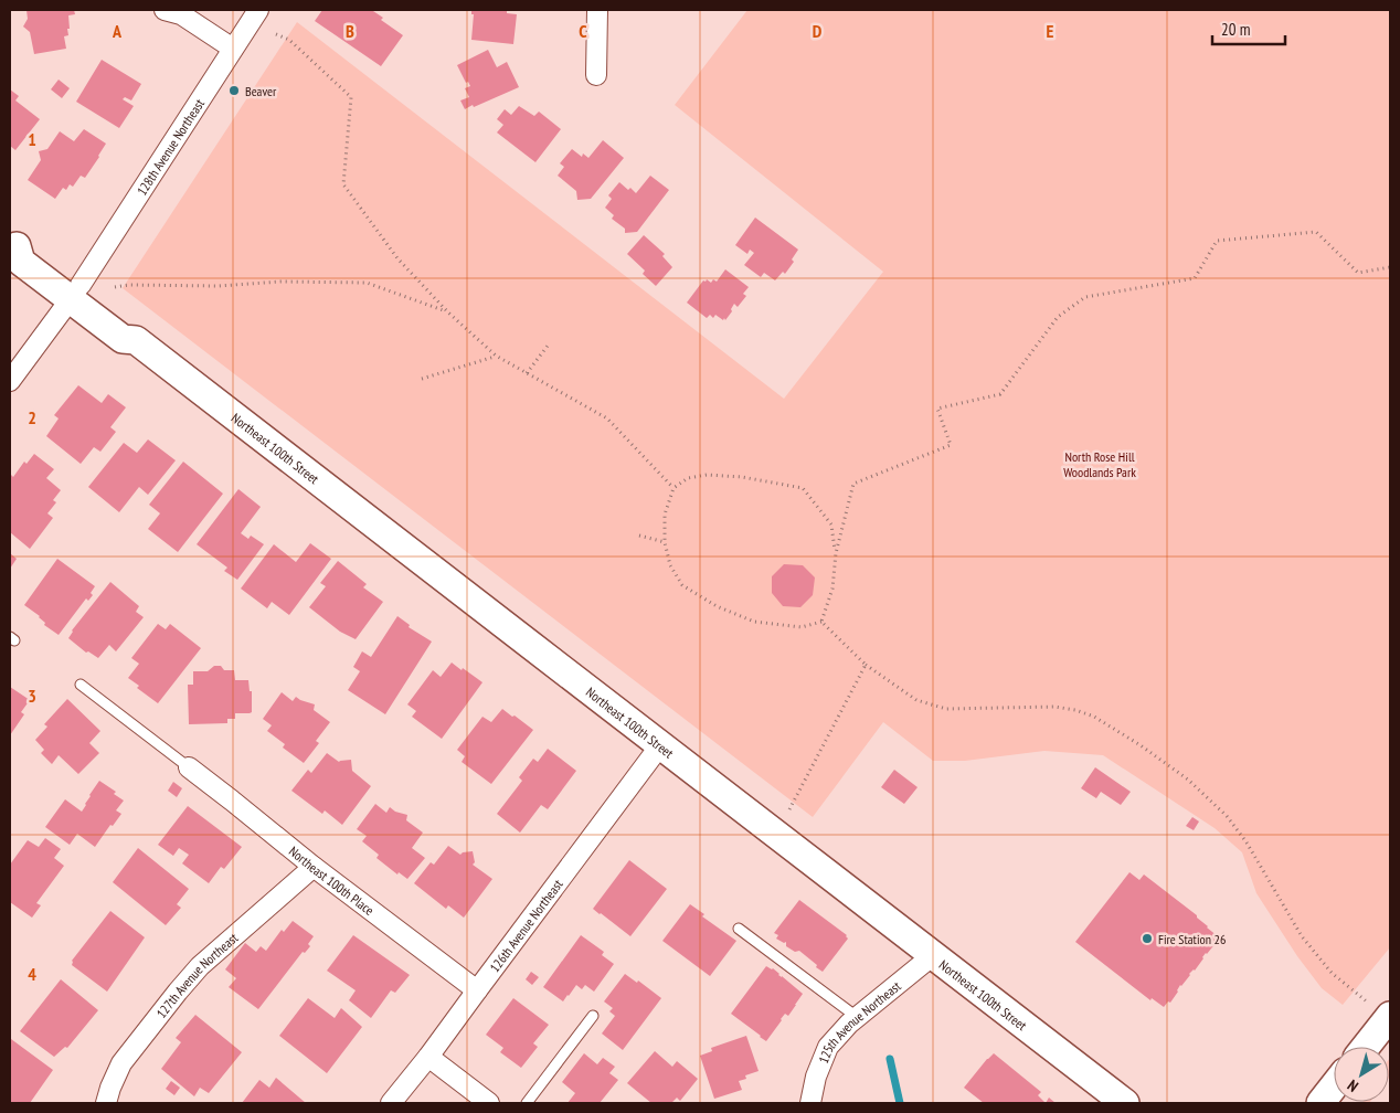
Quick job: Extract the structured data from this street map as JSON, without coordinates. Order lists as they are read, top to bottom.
{
  "streets": {
    "street": [
      "128th Avenue Northeast",
      "Northeast 100th Street",
      "Northeast 100th Place",
      "126th Avenue Northeast",
      "127th Avenue Northeast",
      "125th Avenue Northeast"
    ]
  },
  "crossings": [
    ["128th Avenue Northeast", "Northeast 100th Street"],
    ["Northeast 100th Street", "126th Avenue Northeast"],
    ["Northeast 100th Street", "125th Avenue Northeast"],
    ["Northeast 100th Place", "126th Avenue Northeast"],
    ["Northeast 100th Place", "127th Avenue Northeast"]
  ],
  "parks": ["North Rose Hill Woodlands Park"],
  "places": ["Beaver", "Fire Station 26"],
  "scale_bar": "20 m",
  "north": "bottom left",
  "grid": {
    "columns": [
      "A",
      "B",
      "C",
      "D",
      "E"
    ],
    "rows": [
      "1",
      "2",
      "3",
      "4"
    ]
  }
}
